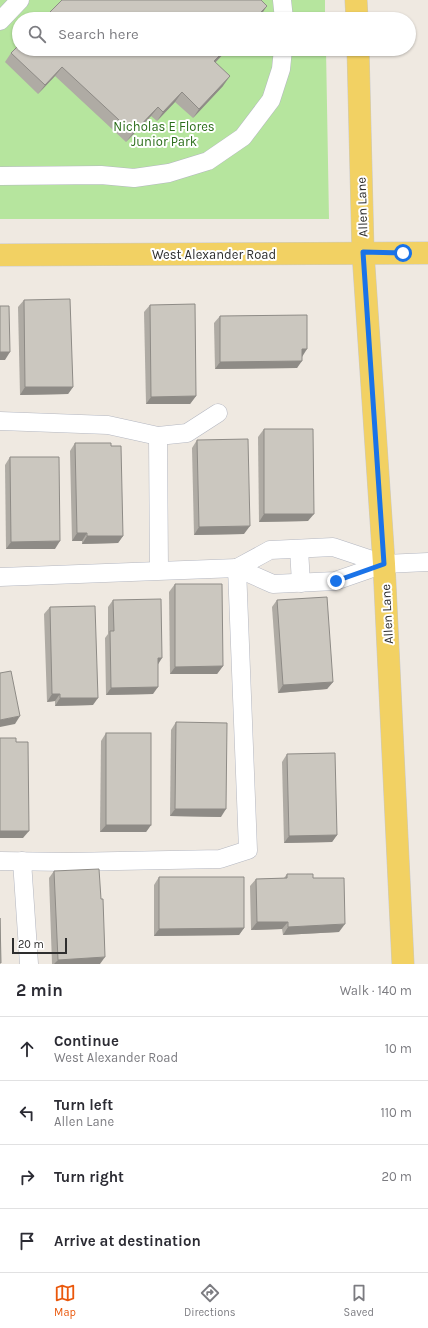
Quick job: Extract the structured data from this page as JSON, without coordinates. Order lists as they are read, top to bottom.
{
  "streets": {
    "main road": ["Allen Lane", "West Alexander Road"]
  },
  "crossings": [
    ["Allen Lane", "West Alexander Road"]
  ],
  "parks": ["Nicholas E Flores Junior Park"],
  "scale_bar": "20 m",
  "page": {
    "search": "Search here",
    "scale": "20 m",
    "heading": ["2 min", "Walk · 140 m"],
    "list": [
      ["Continue", "West Alexander Road", "10 m"],
      ["Turn left", "Allen Lane", "110 m"],
      ["Turn right", "20 m"],
      "Arrive at destination"
    ],
    "nav": ["Map", "Directions", "Saved"]
  }
}
